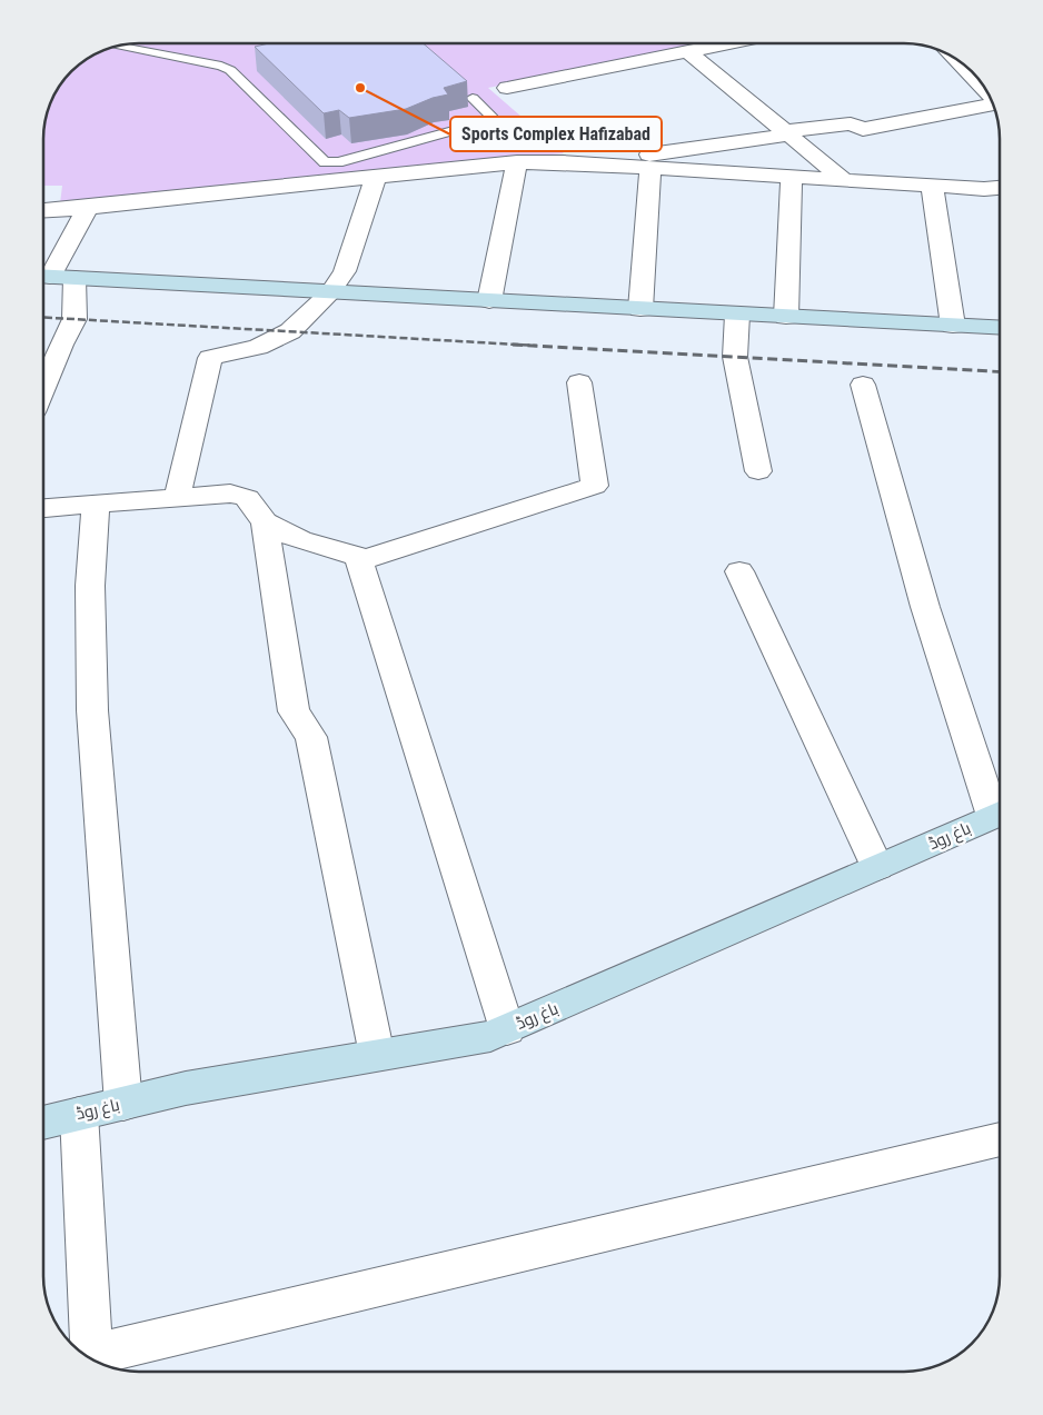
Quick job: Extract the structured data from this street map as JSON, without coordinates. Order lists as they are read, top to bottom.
{
  "streets": {
    "street": ["باغ روڈ"]
  },
  "places": ["Sports Complex Hafizabad"]
}
